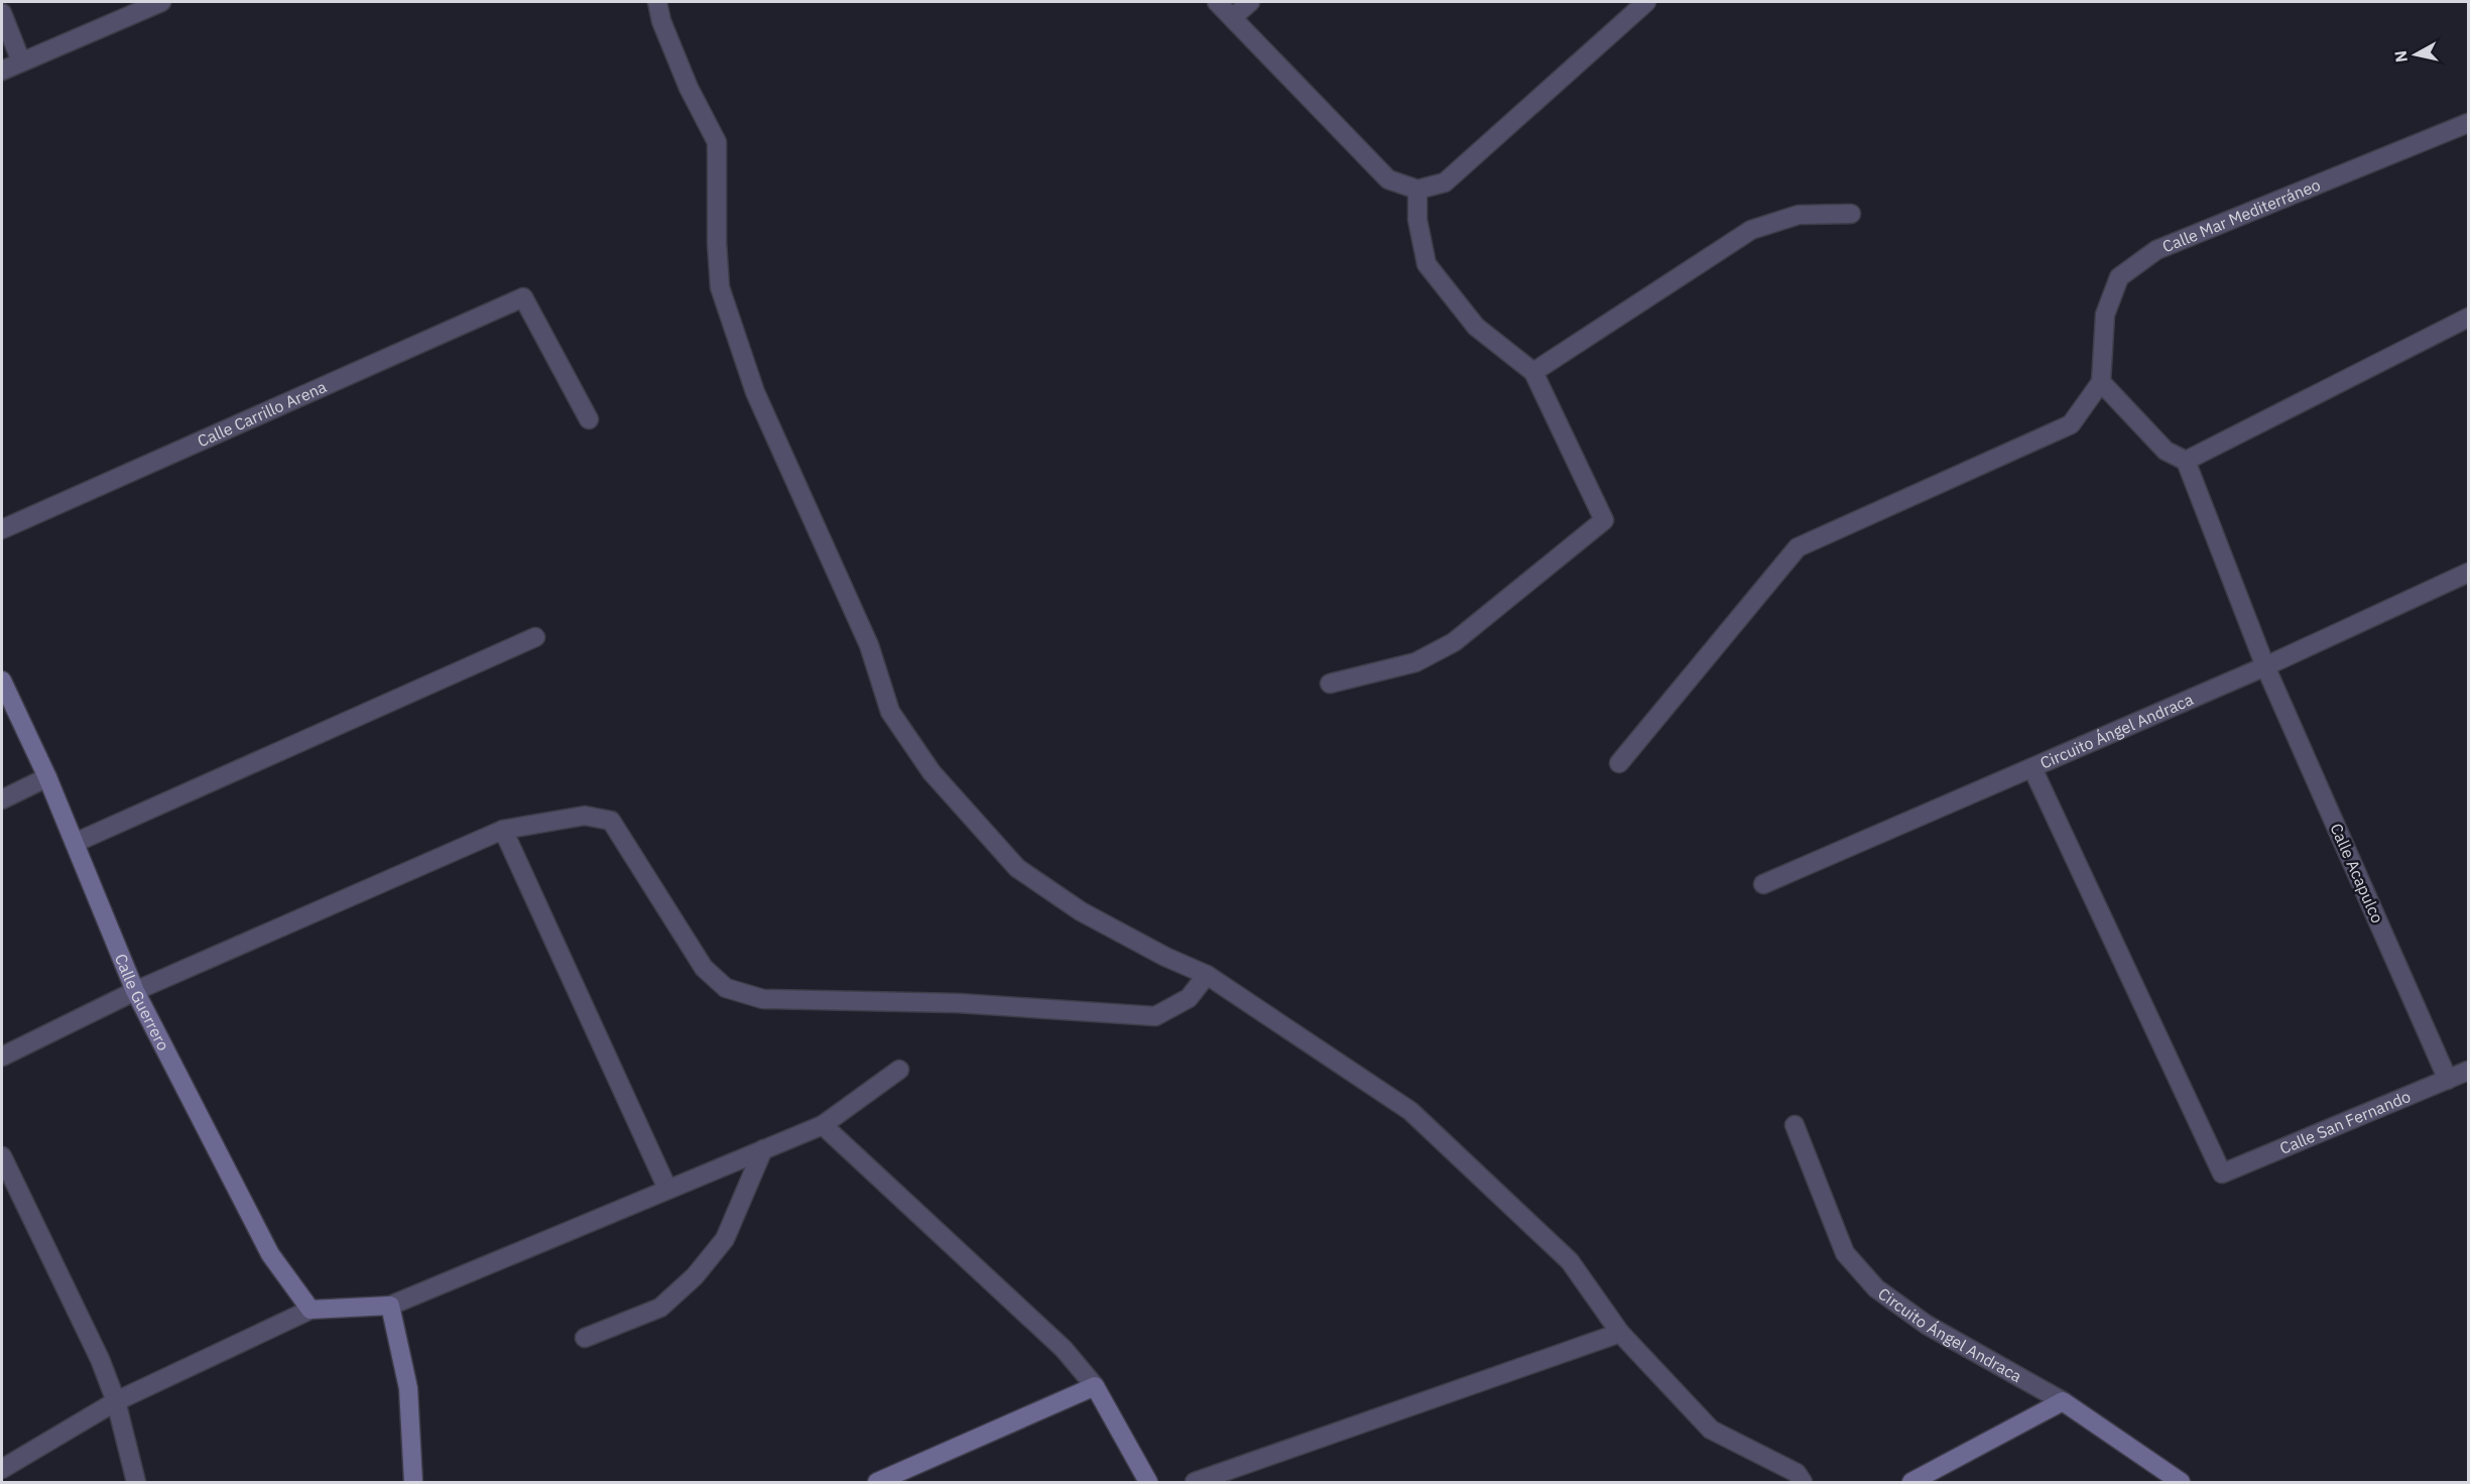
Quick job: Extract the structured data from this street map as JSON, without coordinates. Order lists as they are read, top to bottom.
{
  "streets": {
    "street": [
      "Calle Mar Mediterráneo",
      "Calle Carrillo Arena",
      "Circuito Ángel Andraca",
      "Calle Acapulco",
      "Calle Guerrero",
      "Calle San Fernando"
    ]
  },
  "crossings": [
    ["Circuito Ángel Andraca", "Calle Acapulco"],
    ["Circuito Ángel Andraca", "Calle San Fernando"],
    ["Calle Acapulco", "Calle San Fernando"]
  ],
  "north": "left"
}
